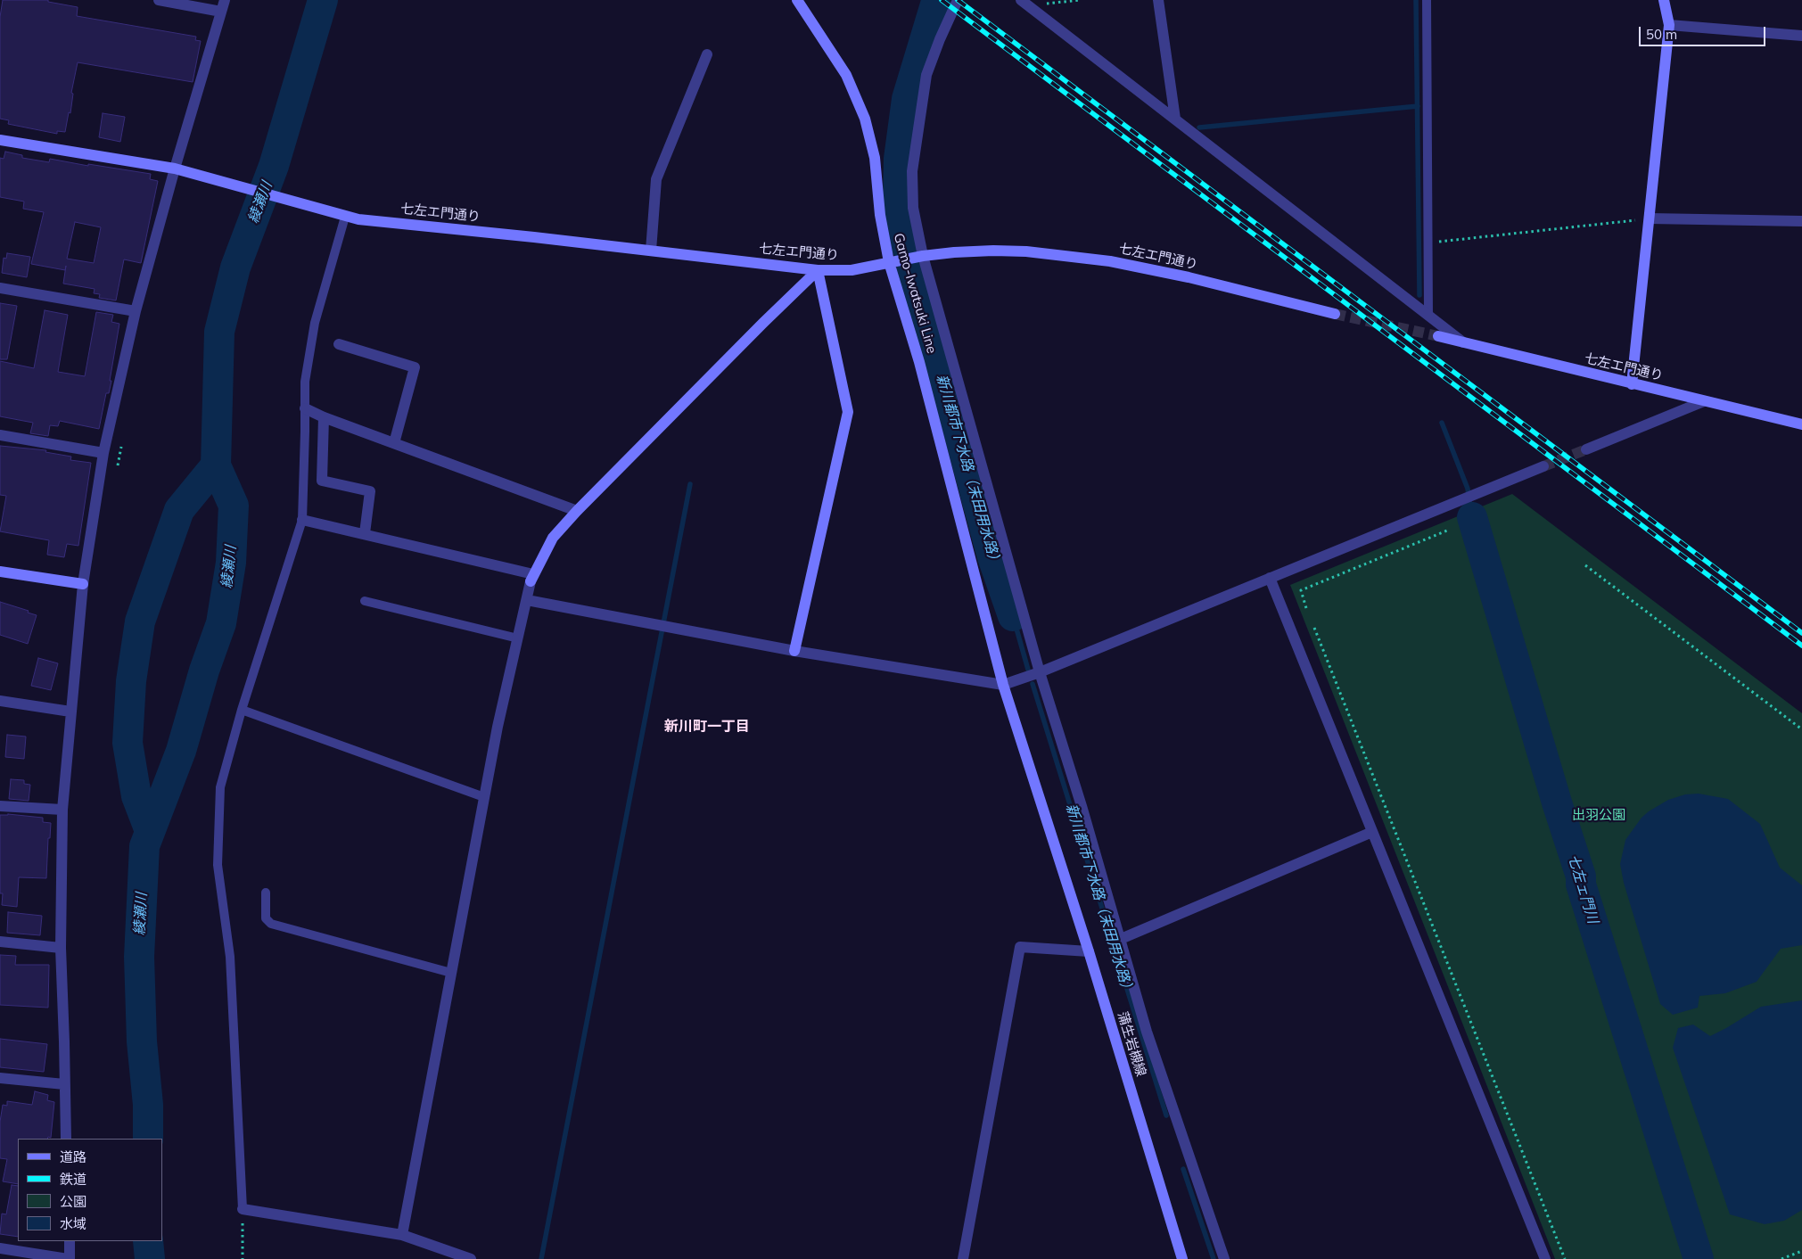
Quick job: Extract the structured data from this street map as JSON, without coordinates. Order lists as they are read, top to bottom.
{
  "streets": {
    "street": ["七左エ門通り", "Gamo-Iwatsuki Line", "蒲生岩槻線"]
  },
  "crossings": [
    ["七左エ門通り", "Gamo-Iwatsuki Line"],
    ["Gamo-Iwatsuki Line", "蒲生岩槻線"]
  ],
  "districts": ["新川町一丁目"],
  "water": ["綾瀬川", "新川都市下水路（末田用水路）", "七左ェ門川"],
  "parks": ["出羽公園"],
  "legend": [
    "道路",
    "鉄道",
    "公園",
    "水域"
  ],
  "scale_bar": "50 m"
}
